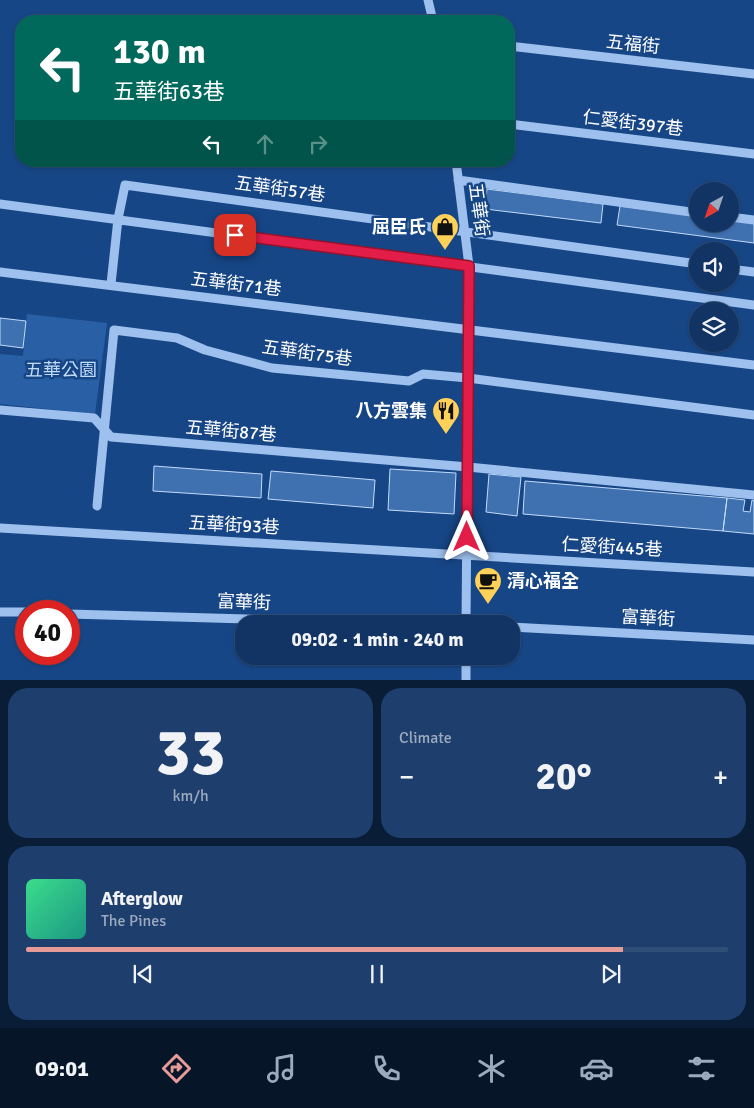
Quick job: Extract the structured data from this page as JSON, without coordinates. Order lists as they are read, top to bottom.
{
  "streets": {
    "street": [
      "五福街",
      "仁愛街397巷",
      "五華街57巷",
      "五華街",
      "五華街71巷",
      "五華街75巷",
      "五華街87巷",
      "五華街93巷",
      "仁愛街445巷",
      "富華街"
    ]
  },
  "crossings": [
    ["五華街57巷", "五華街"],
    ["五華街", "五華街71巷"],
    ["五華街", "五華街75巷"],
    ["五華街", "五華街87巷"],
    ["五華街", "五華街93巷"],
    ["五華街", "仁愛街445巷"],
    ["五華街75巷", "五華街87巷"],
    ["五華街93巷", "仁愛街445巷"]
  ],
  "parks": ["五華公園"],
  "places": {
    "shop": ["屈臣氏"],
    "restaurant": ["八方雲集"],
    "cafe": ["清心福全"]
  },
  "north": "bottom left",
  "page": {
    "turn": ["130 m", "五華街63巷"],
    "limit": "40",
    "trip": "09:02 · 1 min · 240 m",
    "tile": [
      ["33", "km/h"],
      "Climate"
    ],
    "heat": ["−", "20°", "+"],
    "song": ["Afterglow", "The Pines"],
    "tabs": "09:01"
  }
}
